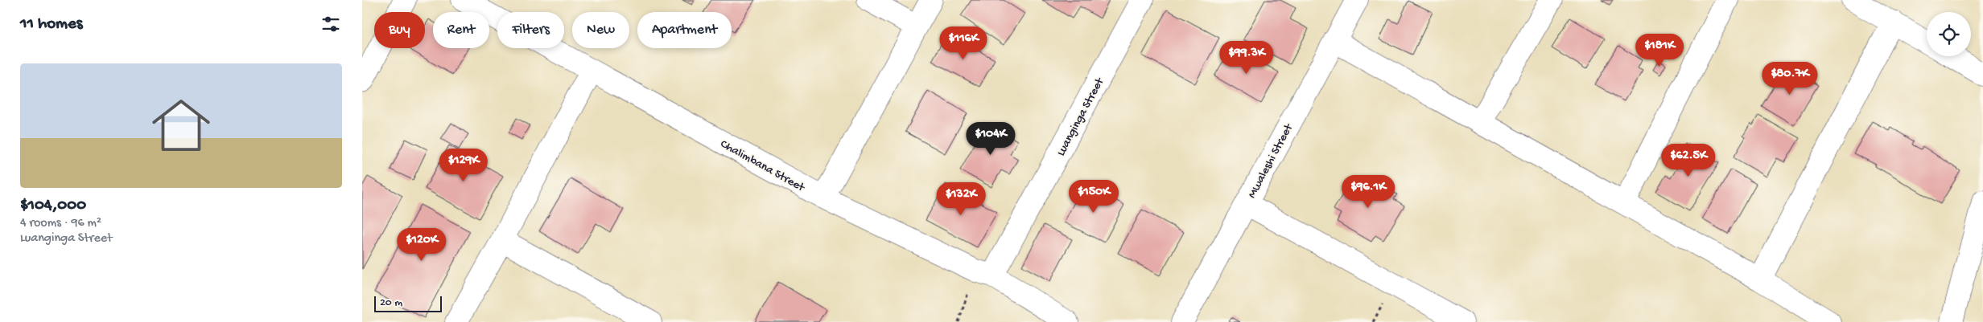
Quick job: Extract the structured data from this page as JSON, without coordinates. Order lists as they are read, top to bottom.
{
  "streets": {
    "street": ["Luanginga Street", "Mwaleshi Street", "Chalimbana Street"]
  },
  "crossings": [
    ["Luanginga Street", "Chalimbana Street"]
  ],
  "scale_bar": "20 m",
  "page": {
    "heading": "11 homes",
    "chip": [
      "Buy",
      "Rent",
      "Filters",
      "New",
      "Apartment"
    ],
    "price": [
      "$116K",
      "$181K",
      "$99.3K",
      "$80.7K",
      "$104K",
      "$62.5K",
      "$129K",
      "$96.1K",
      "$150K",
      "$132K",
      "$120K"
    ],
    "list": [
      {
        "name": "$104,000",
        "note": "4 rooms · 96 m² · Luanginga Street"
      }
    ],
    "scale": "20 m"
  }
}
